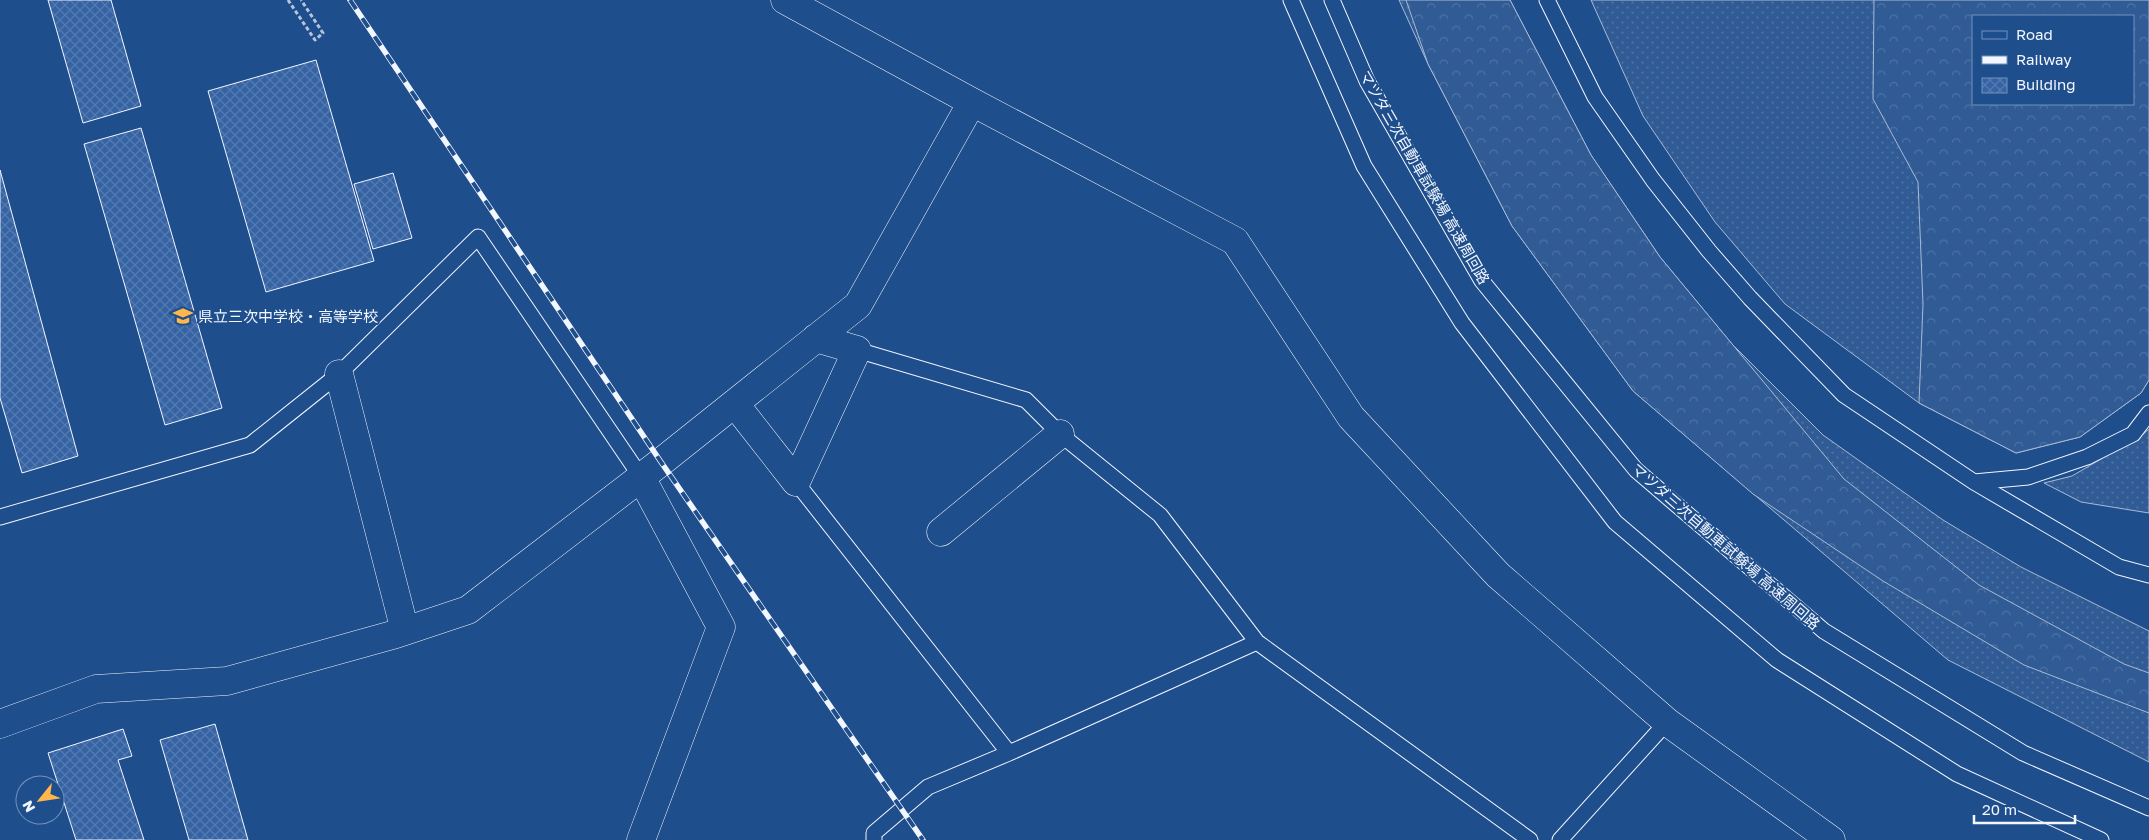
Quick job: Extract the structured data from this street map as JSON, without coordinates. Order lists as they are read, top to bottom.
{
  "streets": {
    "lane": ["マツダ三次自動車試験場 高速周回路"]
  },
  "places": {
    "school or university": ["県立三次中学校・高等学校"]
  },
  "legend": ["Road", "Railway", "Building"],
  "scale_bar": "20 m",
  "north": "bottom left"
}
